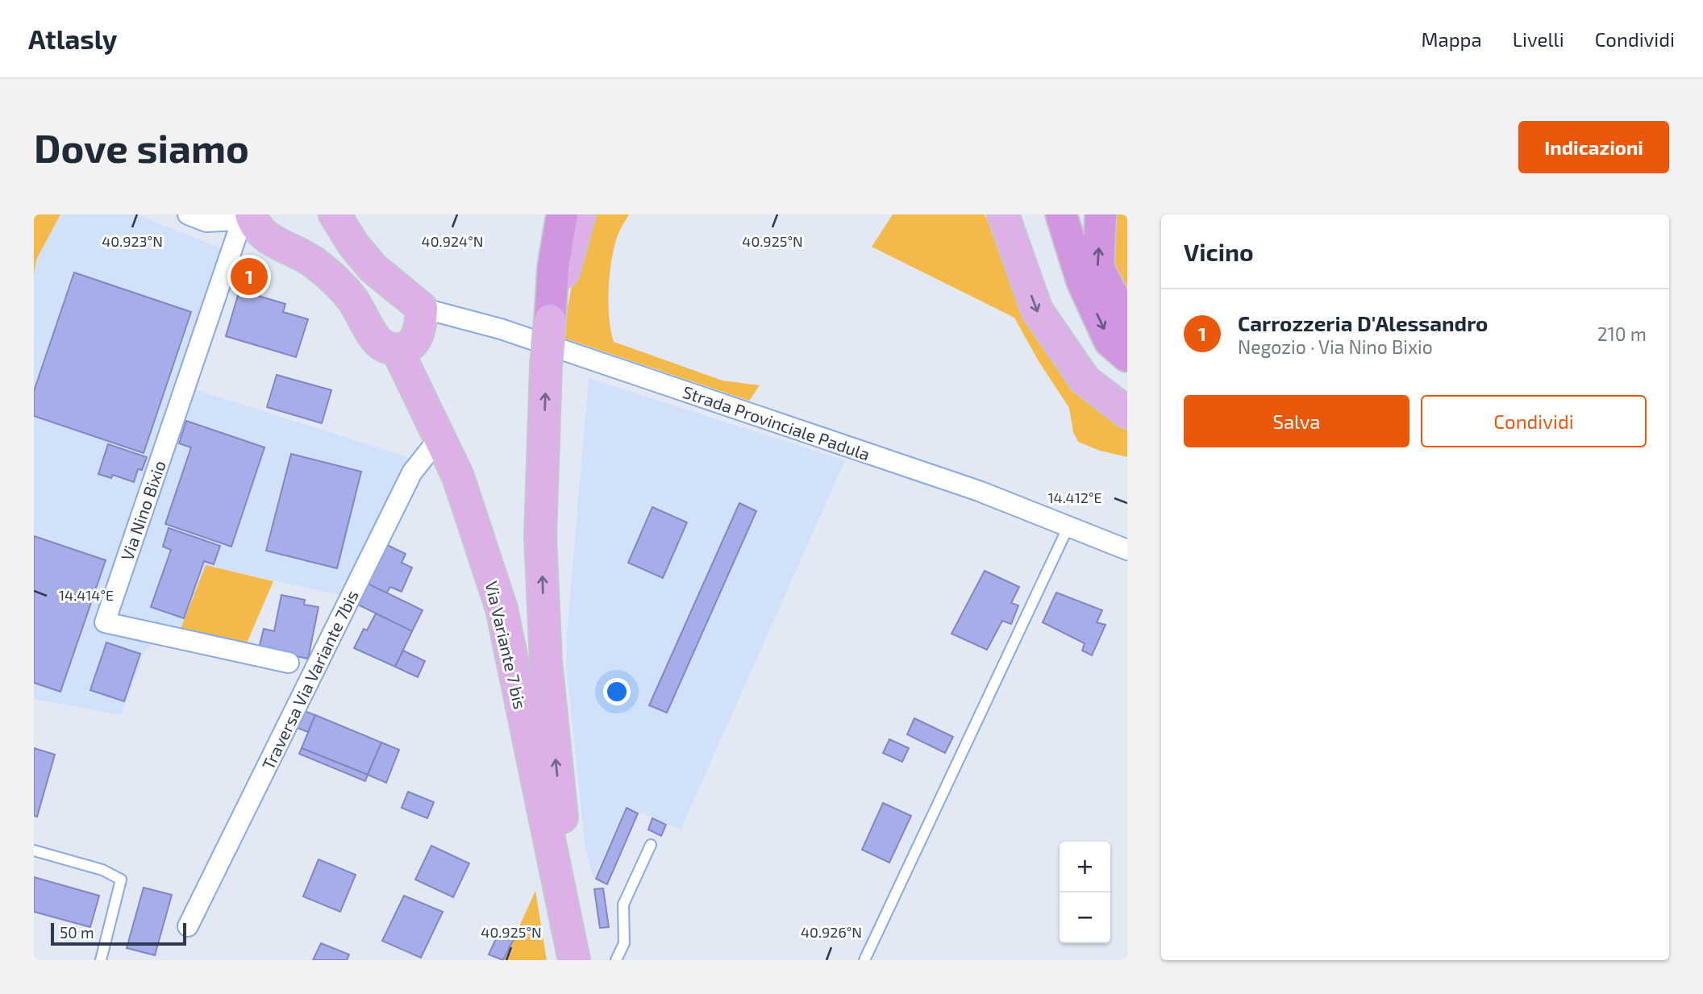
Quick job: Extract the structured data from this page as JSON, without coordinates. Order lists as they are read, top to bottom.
{
  "streets": {
    "main road": ["Via Variante 7 bis"],
    "street": ["Strada Provinciale Padula", "Via Nino Bixio", "Traversa Via Variante 7bis"]
  },
  "crossings": [
    ["Via Variante 7 bis", "Traversa Via Variante 7bis"]
  ],
  "scale_bar": "50 m",
  "page": {
    "header": "Atlasly",
    "nav": ["Mappa", "Livelli", "Condividi"],
    "buttons": [
      "Indicazioni",
      ["Salva", "Condividi"]
    ],
    "title": "Dove siamo",
    "heading": "Vicino",
    "pins": "1",
    "list": [
      {
        "mark": "1",
        "name": "Carrozzeria D'Alessandro",
        "note": "Negozio · Via Nino Bixio",
        "value": "210 m"
      }
    ],
    "map_buttons": ["+", "−"],
    "scale": "50 m"
  },
  "coordinates": [
    "40.923°N",
    "40.924°N",
    "40.925°N",
    "14.412°E",
    "14.414°E",
    "40.926°N"
  ]
}
